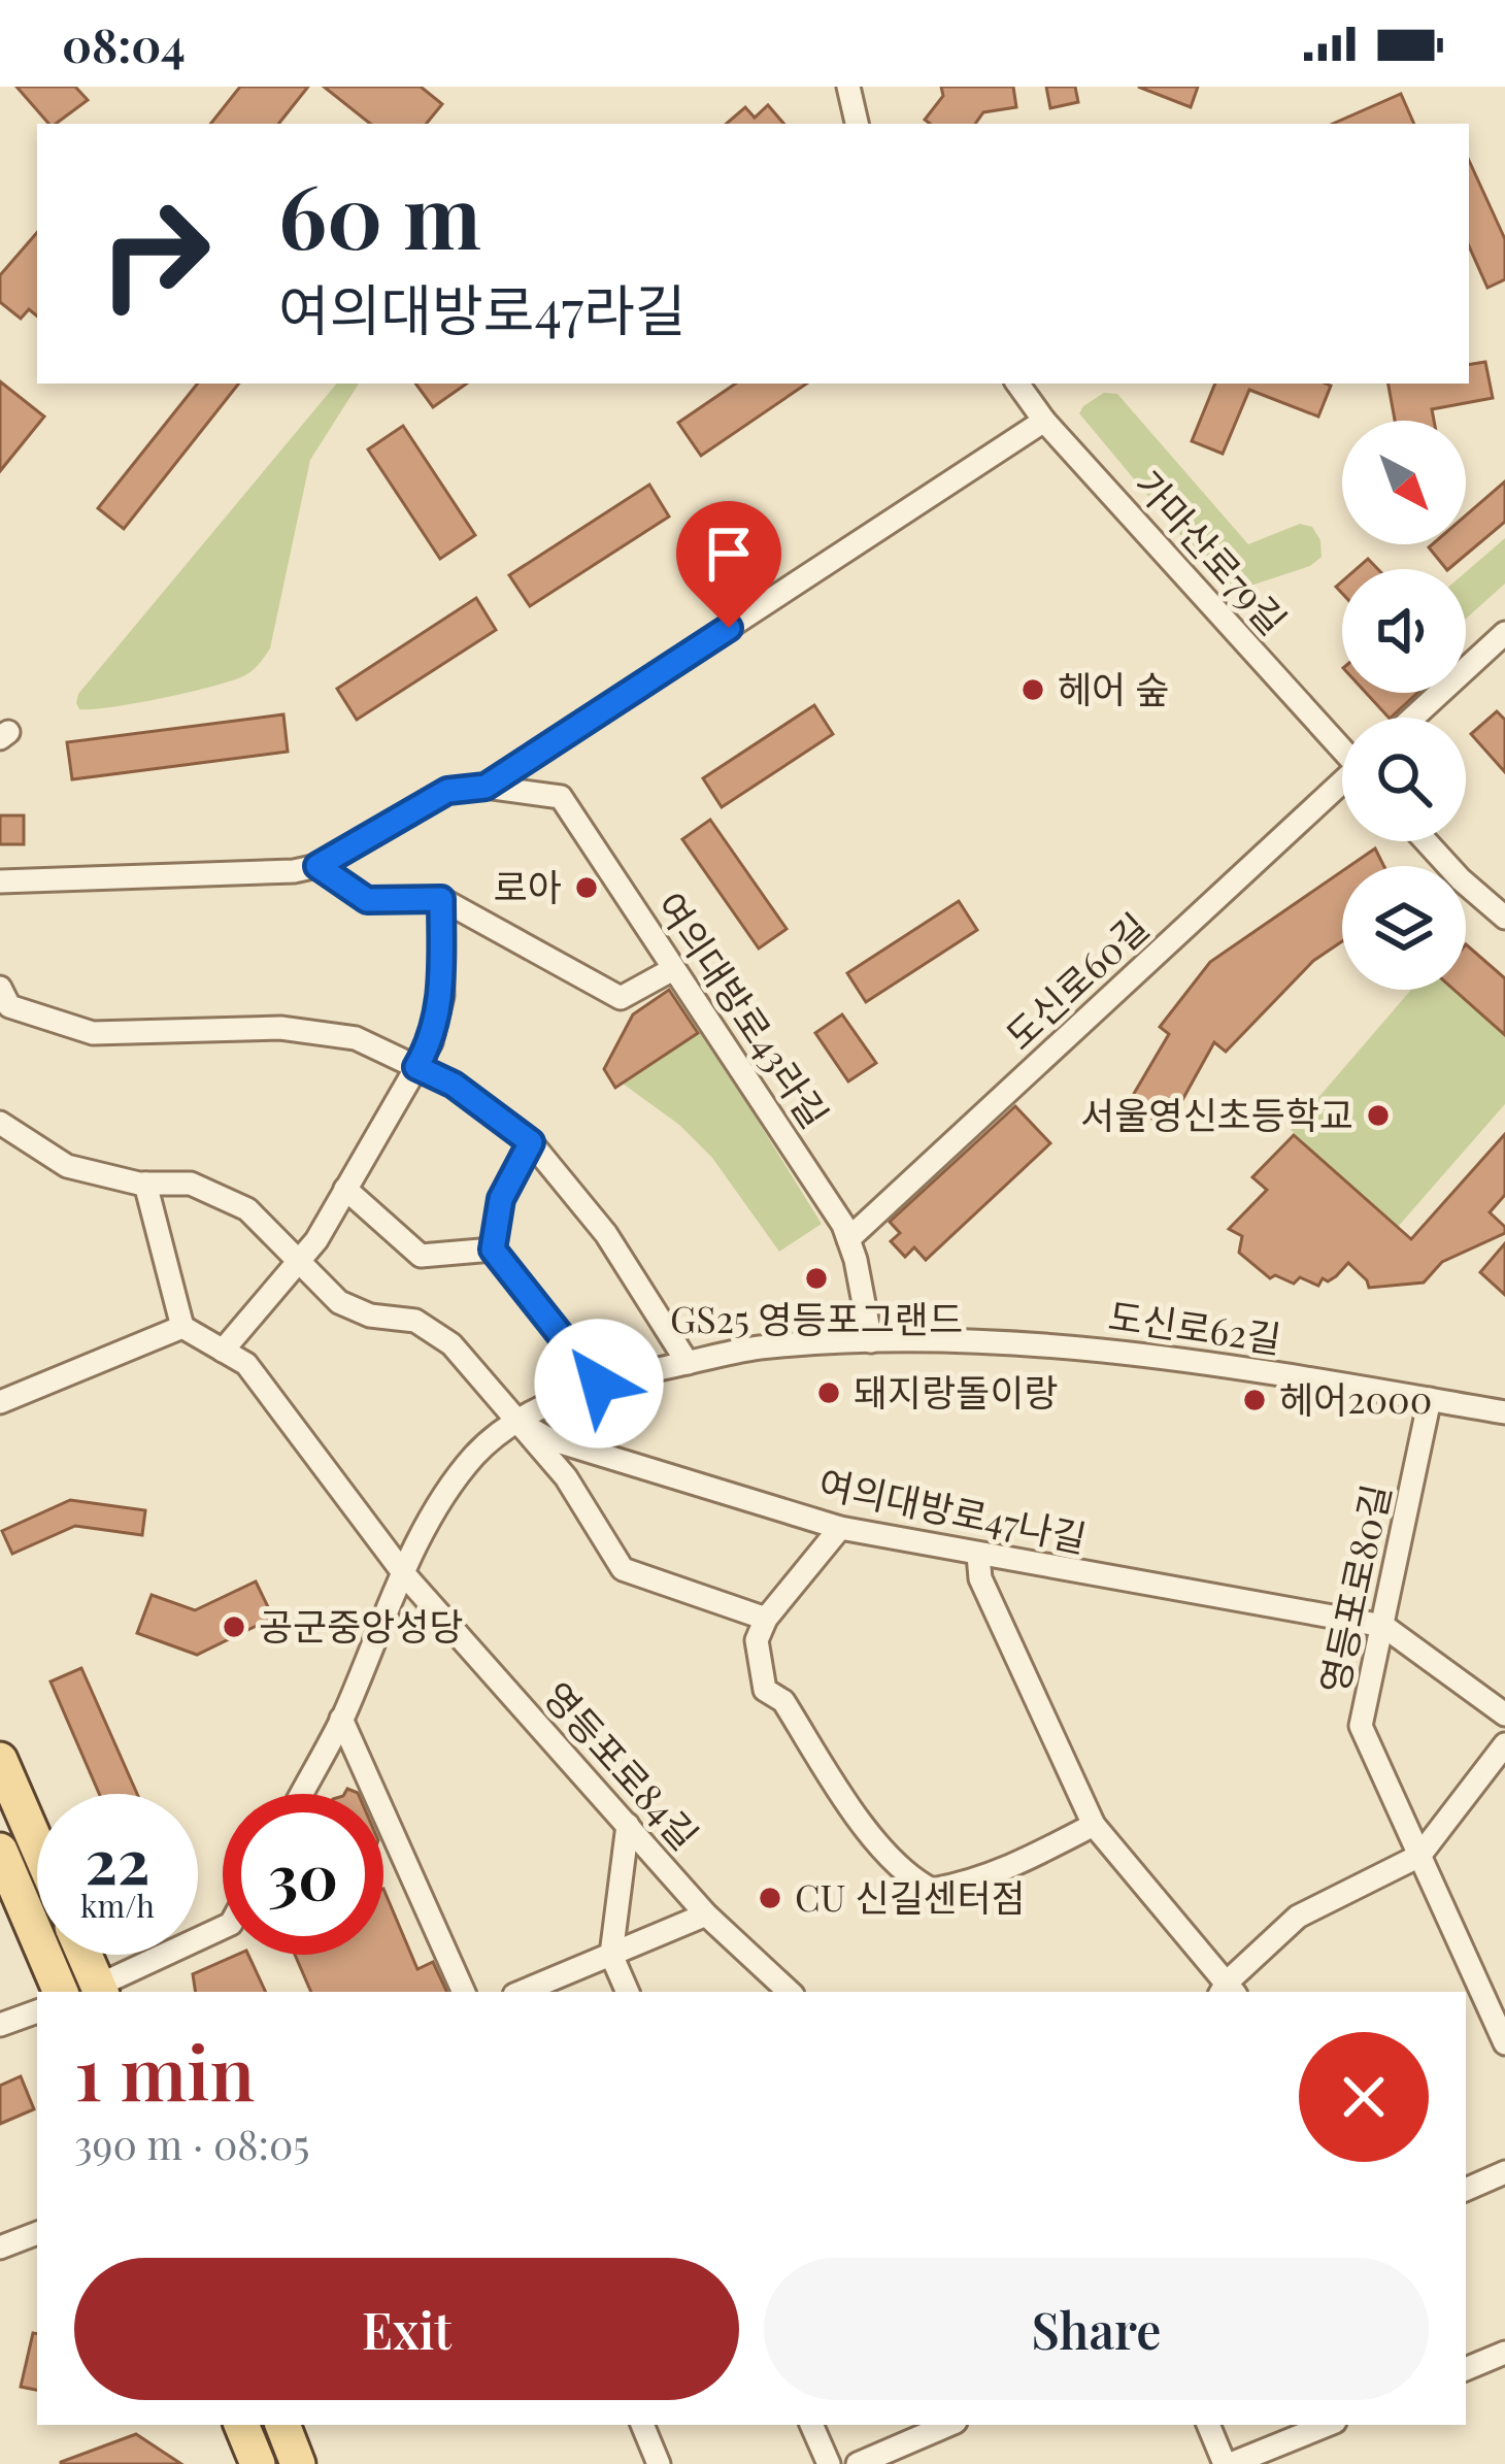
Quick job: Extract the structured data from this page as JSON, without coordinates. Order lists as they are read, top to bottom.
{
  "streets": {
    "street": [
      "가마산로79길",
      "도신로60길",
      "여의대방로43라길",
      "도신로62길",
      "여의대방로47나길",
      "영등포로80길",
      "영등포로84길"
    ]
  },
  "crossings": [
    ["도신로60길", "여의대방로43라길"],
    ["여의대방로43라길", "도신로62길"],
    ["도신로62길", "여의대방로47나길"],
    ["도신로62길", "영등포로80길"],
    ["도신로62길", "영등포로84길"],
    ["여의대방로47나길", "영등포로80길"]
  ],
  "places": [
    "헤어 숲",
    "로아",
    "서울영신초등학교",
    "GS25 영등포그랜드",
    "돼지랑돌이랑",
    "헤어2000",
    "공군중앙성당",
    "CU 신길센터점"
  ],
  "north": "bottom right",
  "page": {
    "status": "08:04",
    "turn": ["60 m", "여의대방로47라길"],
    "speed": "22 km/h",
    "limit": "30",
    "heading": ["1 min", "390 m · 08:05"],
    "buttons": ["Exit", "Share"]
  }
}
